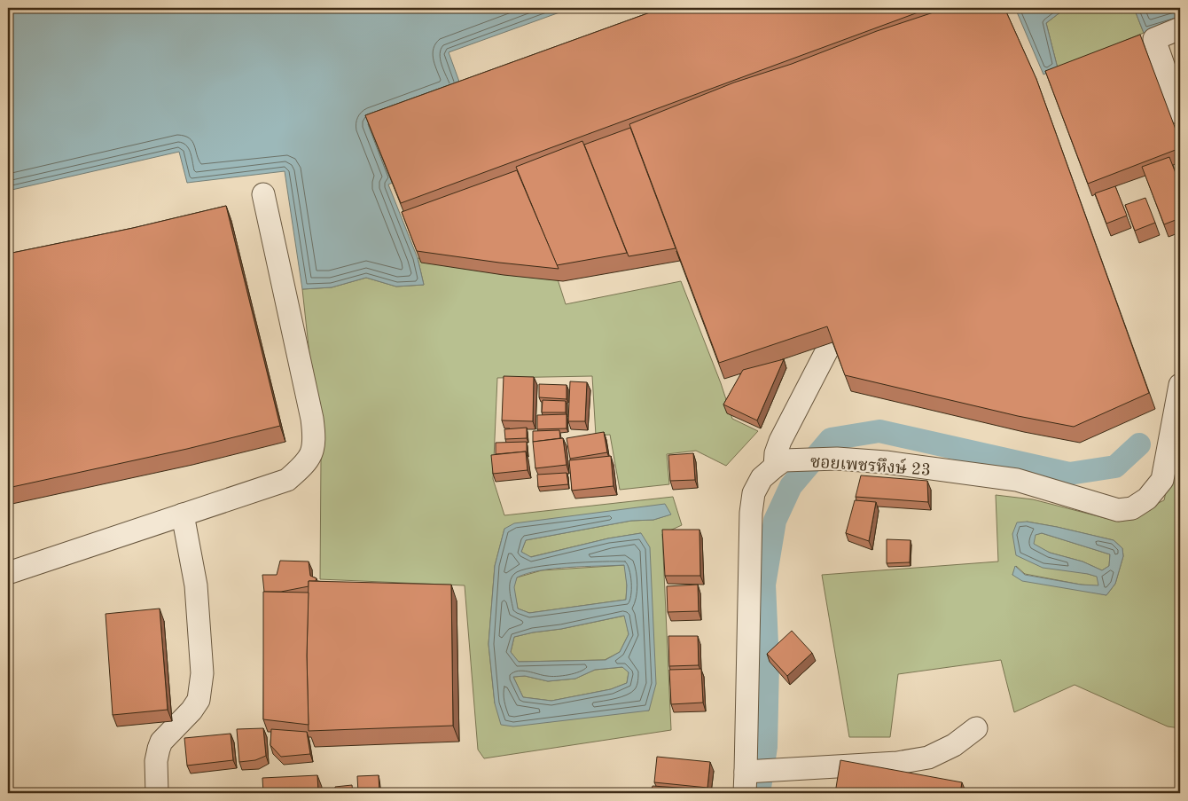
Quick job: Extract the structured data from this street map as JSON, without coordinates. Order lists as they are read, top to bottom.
{
  "streets": {
    "street": ["ซอยเพชรหึงษ์ 23"]
  }
}
